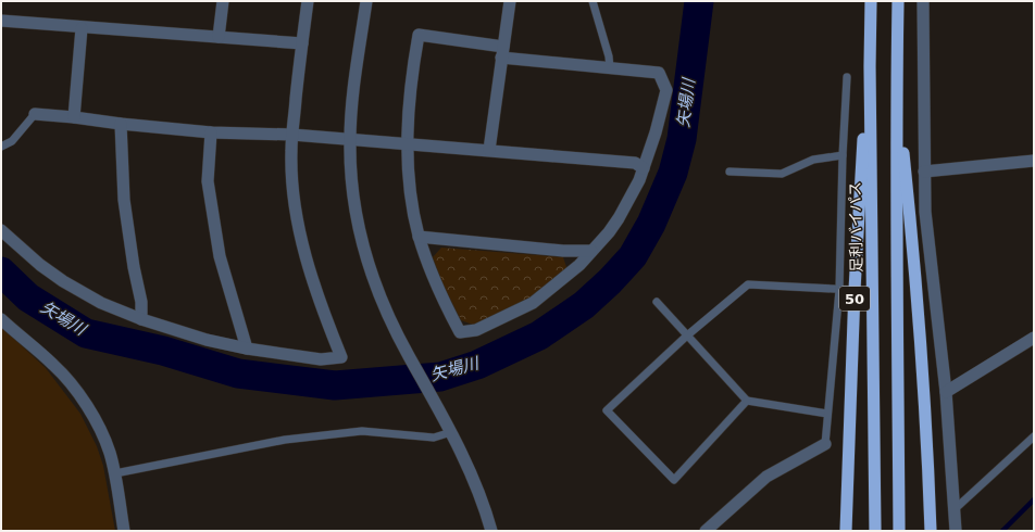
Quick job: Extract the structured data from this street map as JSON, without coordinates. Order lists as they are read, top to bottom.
{
  "streets": {
    "highway": ["足利バイパス", "50"]
  },
  "crossings": [
    ["足利バイパス", "50"]
  ],
  "water": ["矢場川"]
}
